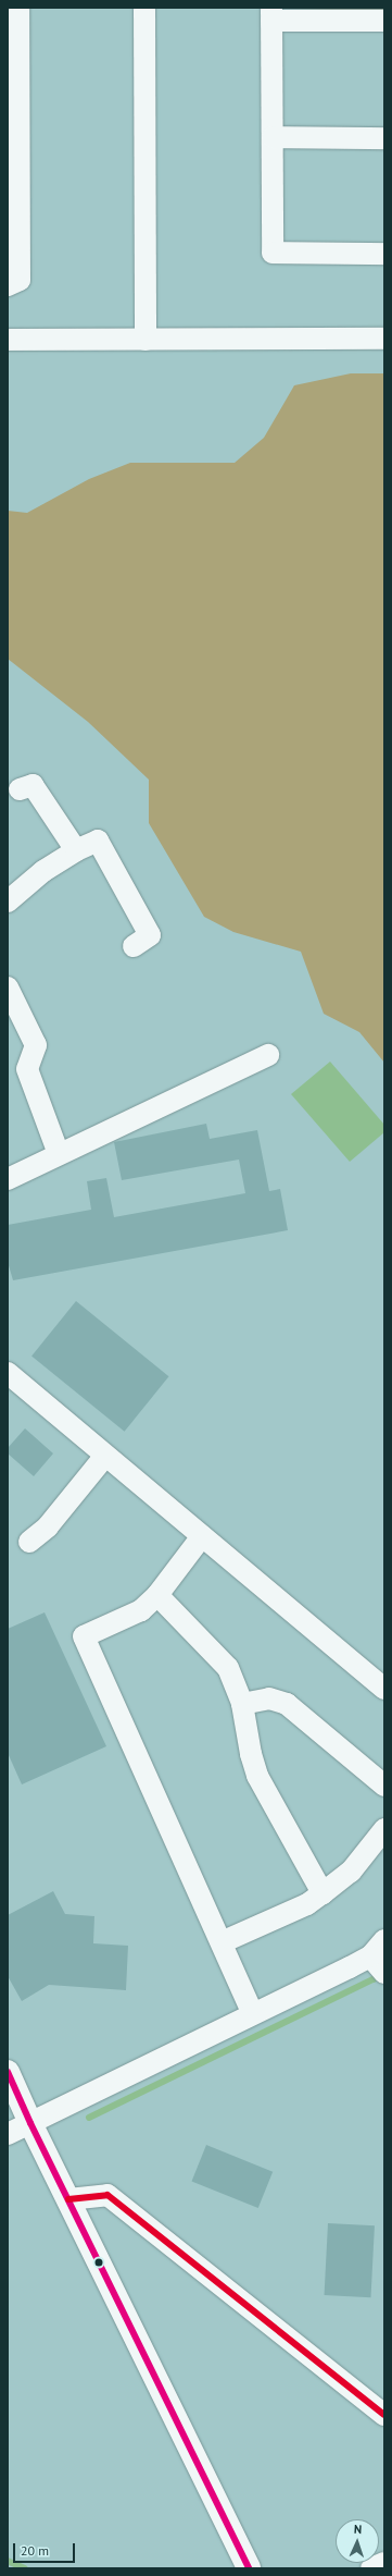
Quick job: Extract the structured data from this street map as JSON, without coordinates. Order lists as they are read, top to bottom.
{
  "scale_bar": "20 m",
  "north": "top"
}
